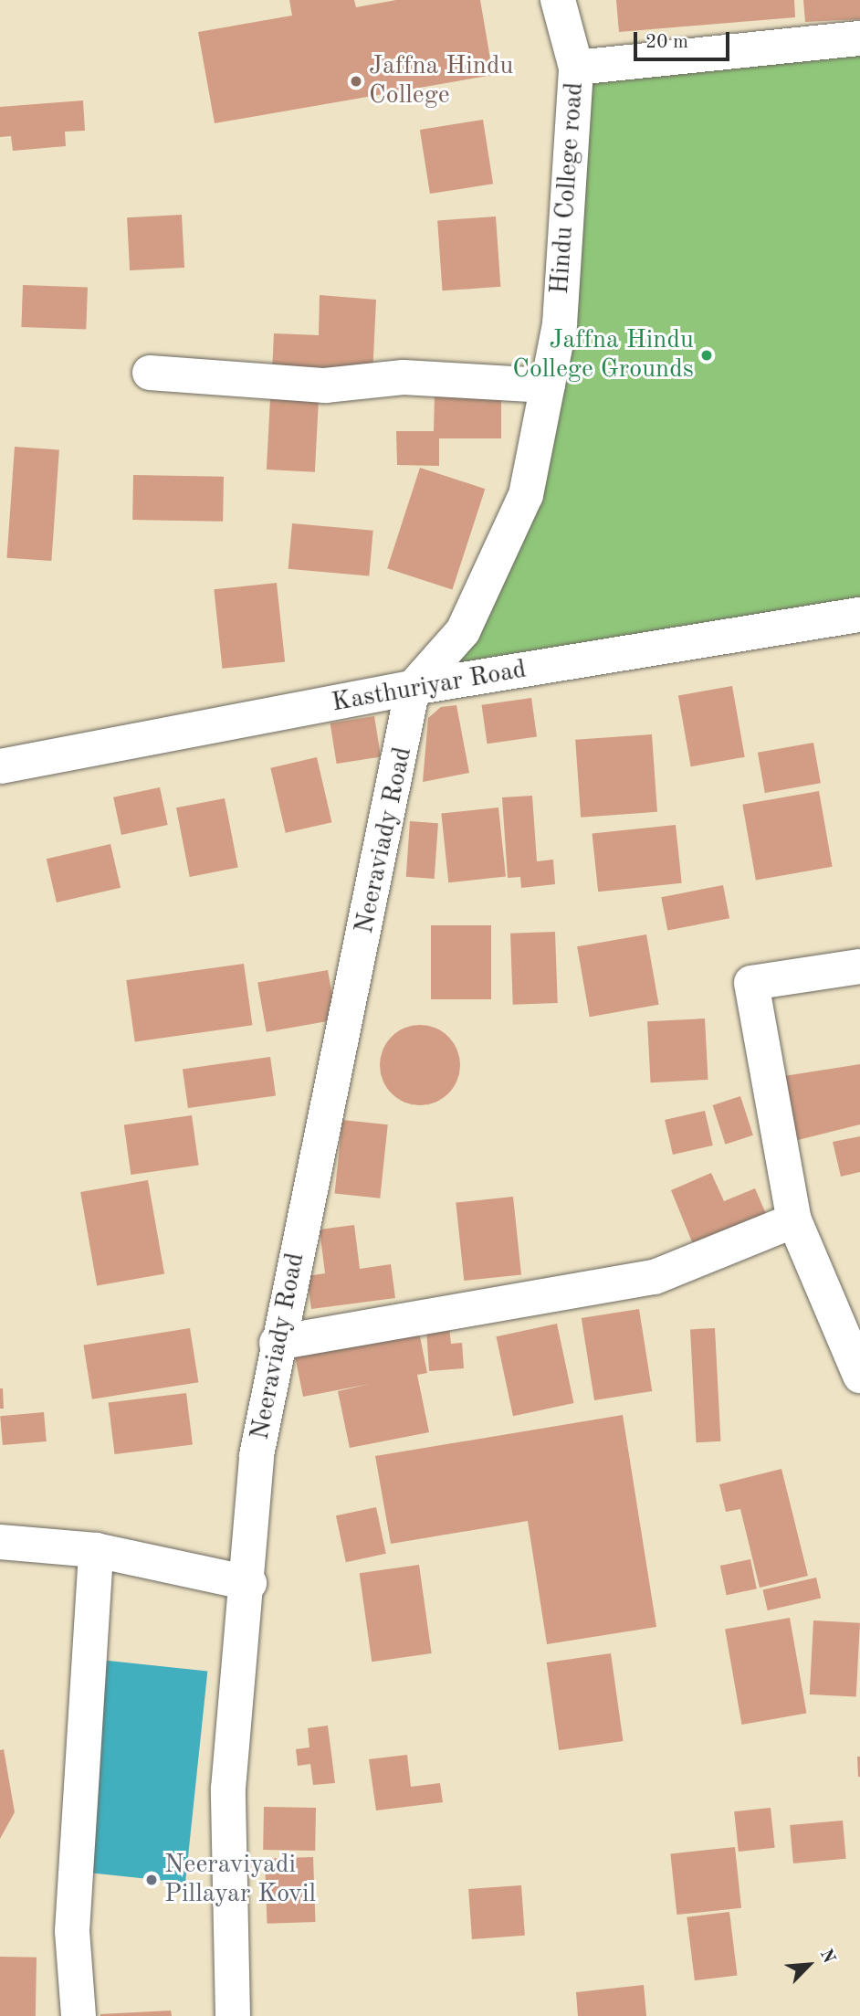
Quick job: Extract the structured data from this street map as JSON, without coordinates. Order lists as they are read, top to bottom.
{
  "streets": {
    "street": ["Hindu College road", "Kasthuriyar Road", "Neeraviady Road"]
  },
  "crossings": [
    ["Hindu College road", "Kasthuriyar Road"],
    ["Hindu College road", "Neeraviady Road"],
    ["Kasthuriyar Road", "Neeraviady Road"]
  ],
  "places": ["Jaffna Hindu College", "Jaffna Hindu College Grounds", "Neeraviyadi Pillayar Kovil"],
  "scale_bar": "20 m",
  "north": "top right"
}
